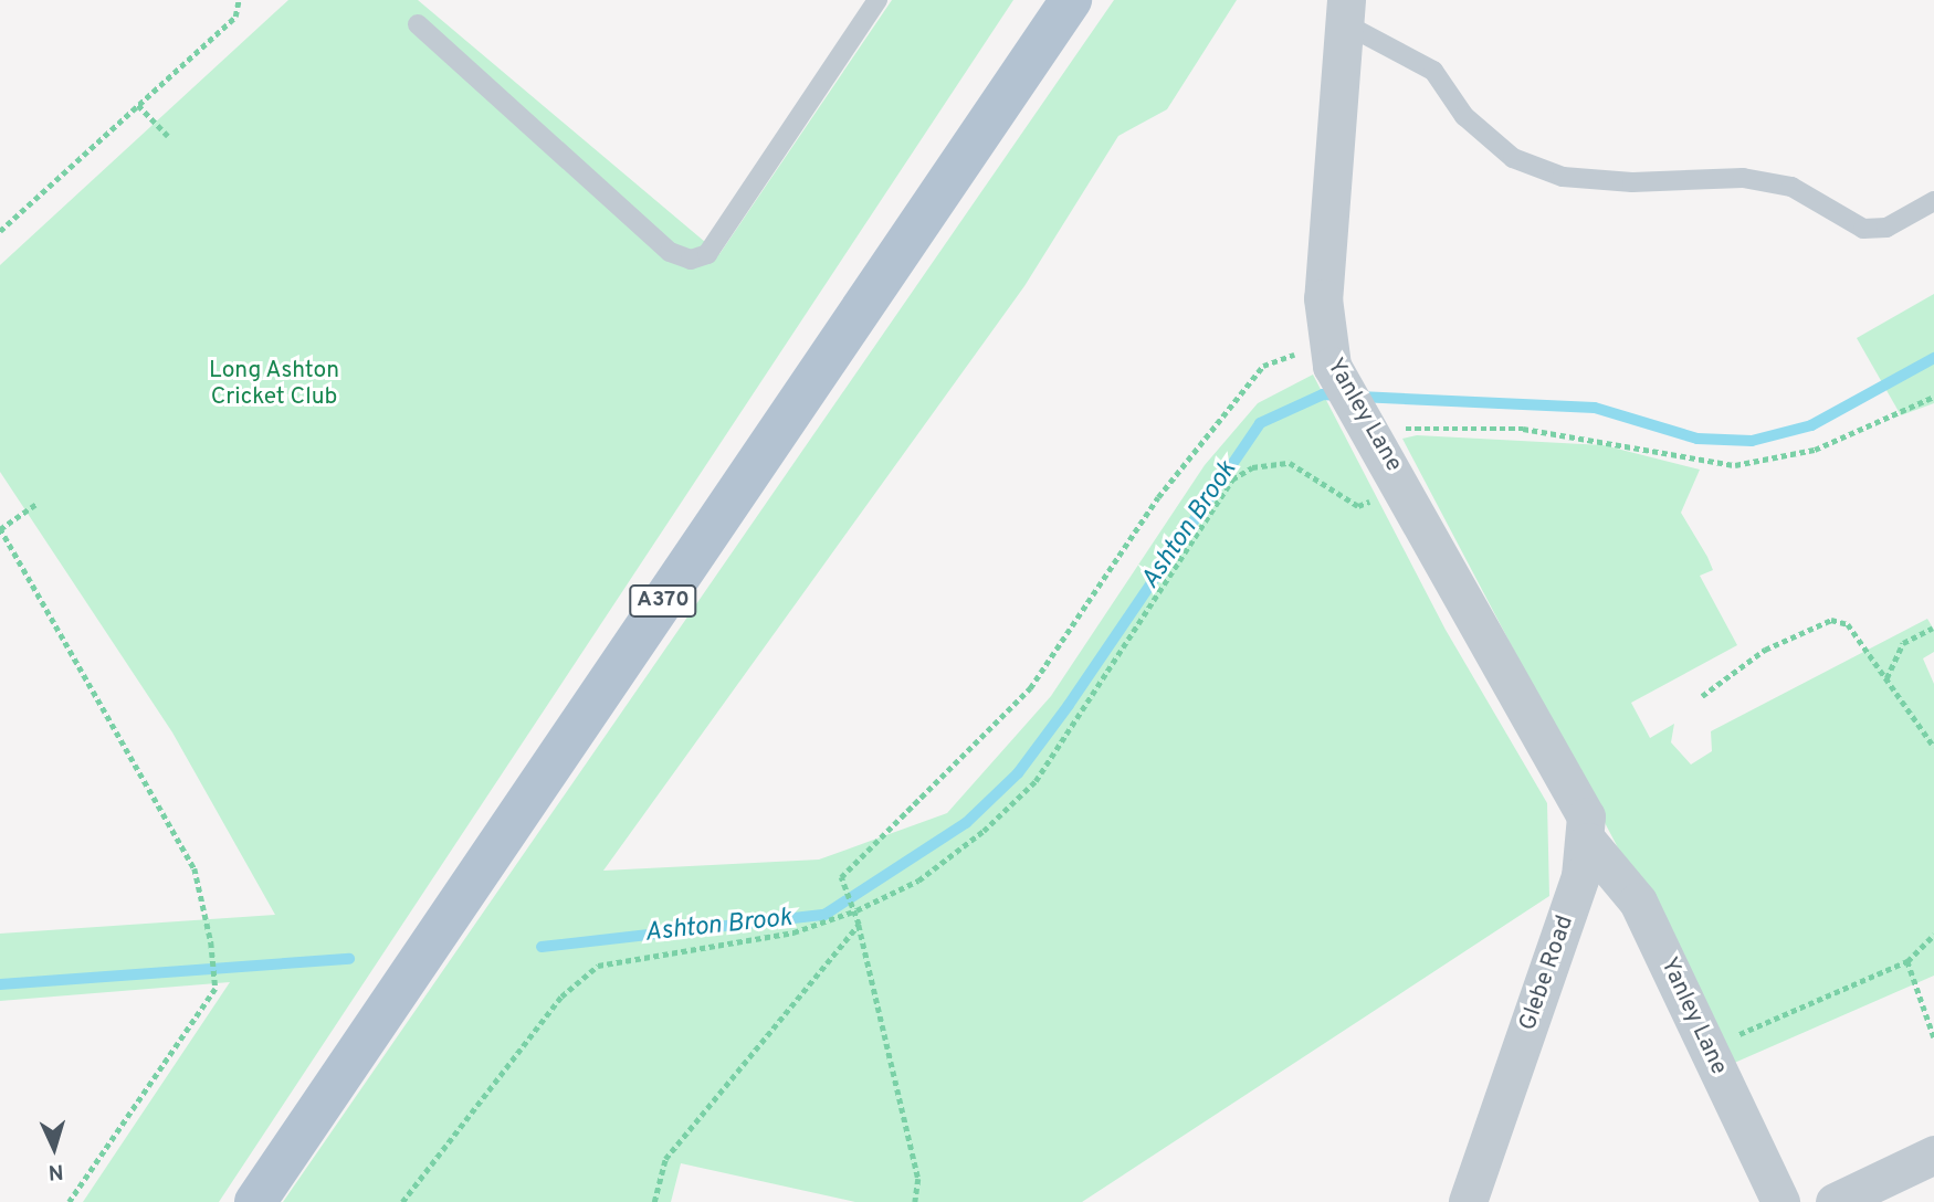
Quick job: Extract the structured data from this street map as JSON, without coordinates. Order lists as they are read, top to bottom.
{
  "streets": {
    "main road": ["A370"],
    "street": ["Yanley Lane", "Glebe Road"]
  },
  "crossings": [
    ["Yanley Lane", "Glebe Road"]
  ],
  "water": ["Ashton Brook"],
  "parks": ["Long Ashton Cricket Club"],
  "north": "bottom"
}
